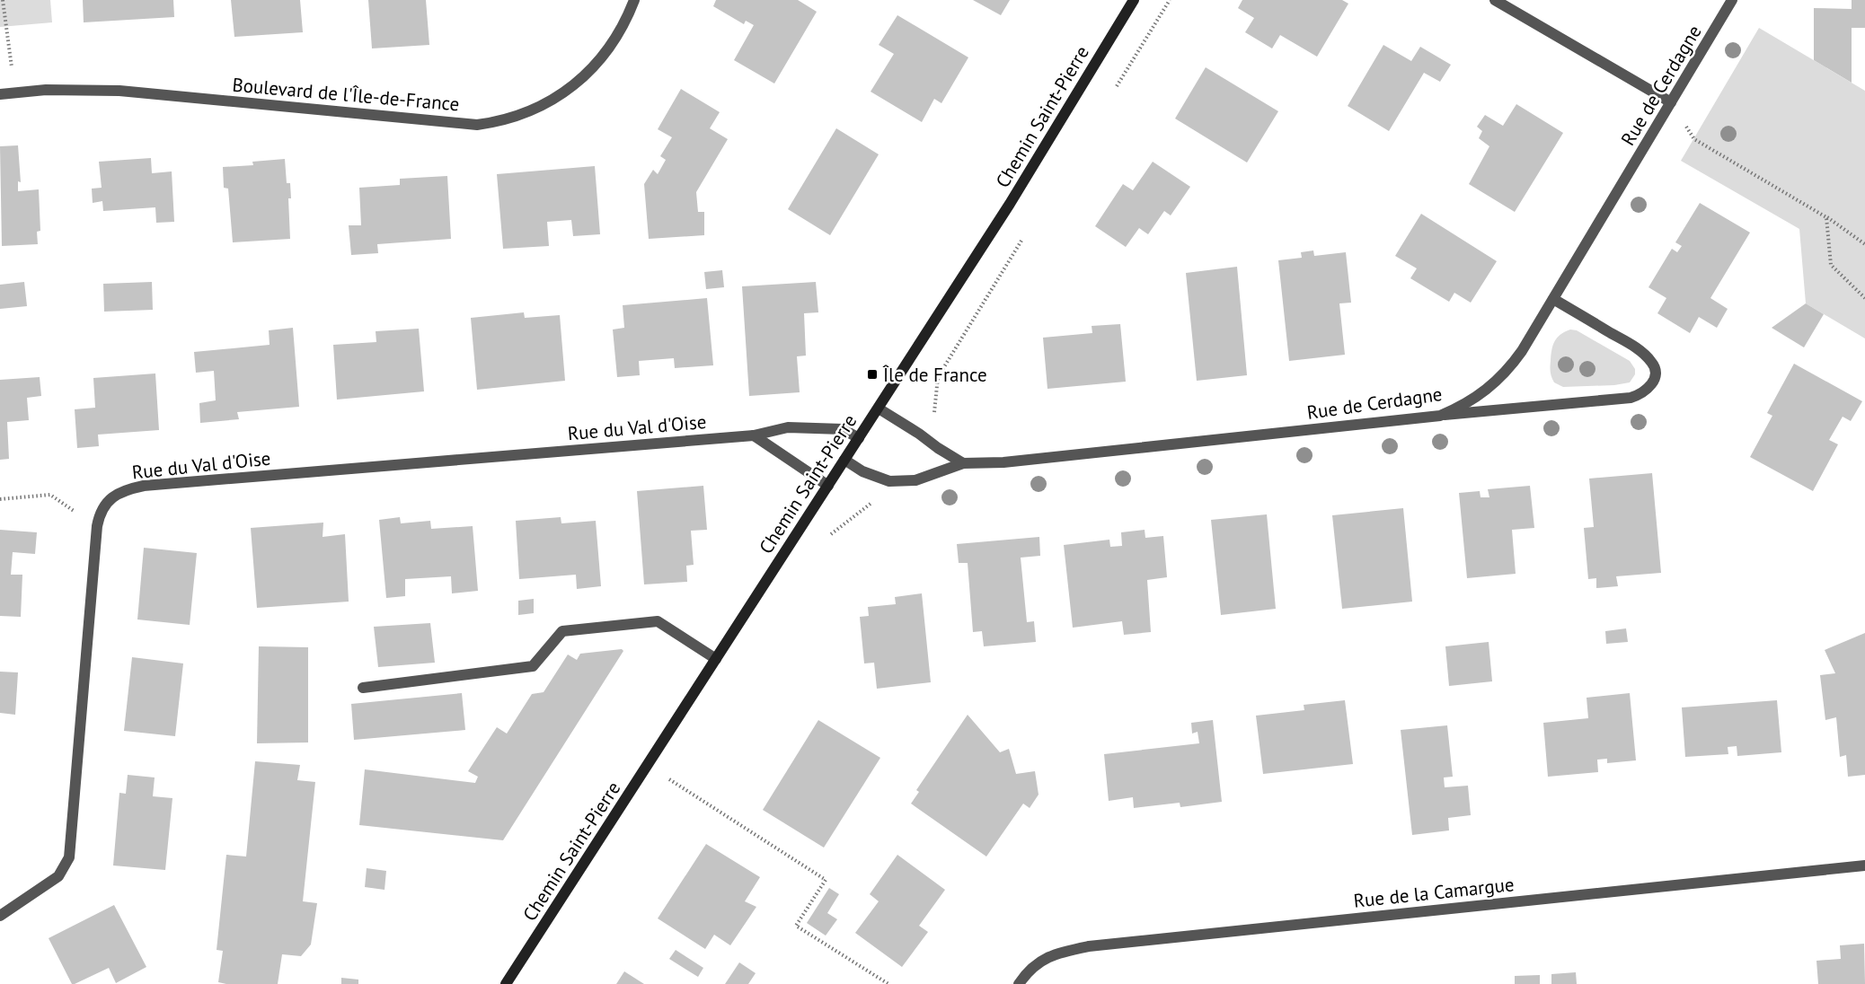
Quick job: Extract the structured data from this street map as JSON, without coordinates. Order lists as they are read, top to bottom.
{
  "streets": {
    "main road": ["Chemin Saint-Pierre"],
    "street": [
      "Rue de Cerdagne",
      "Boulevard de l'Île-de-France",
      "Rue du Val d'Oise",
      "Rue de la Camargue"
    ]
  },
  "crossings": [
    ["Rue de Cerdagne", "Chemin Saint-Pierre"],
    ["Chemin Saint-Pierre", "Rue du Val d'Oise"]
  ],
  "places": {
    "transit": ["Île de France"]
  }
}
